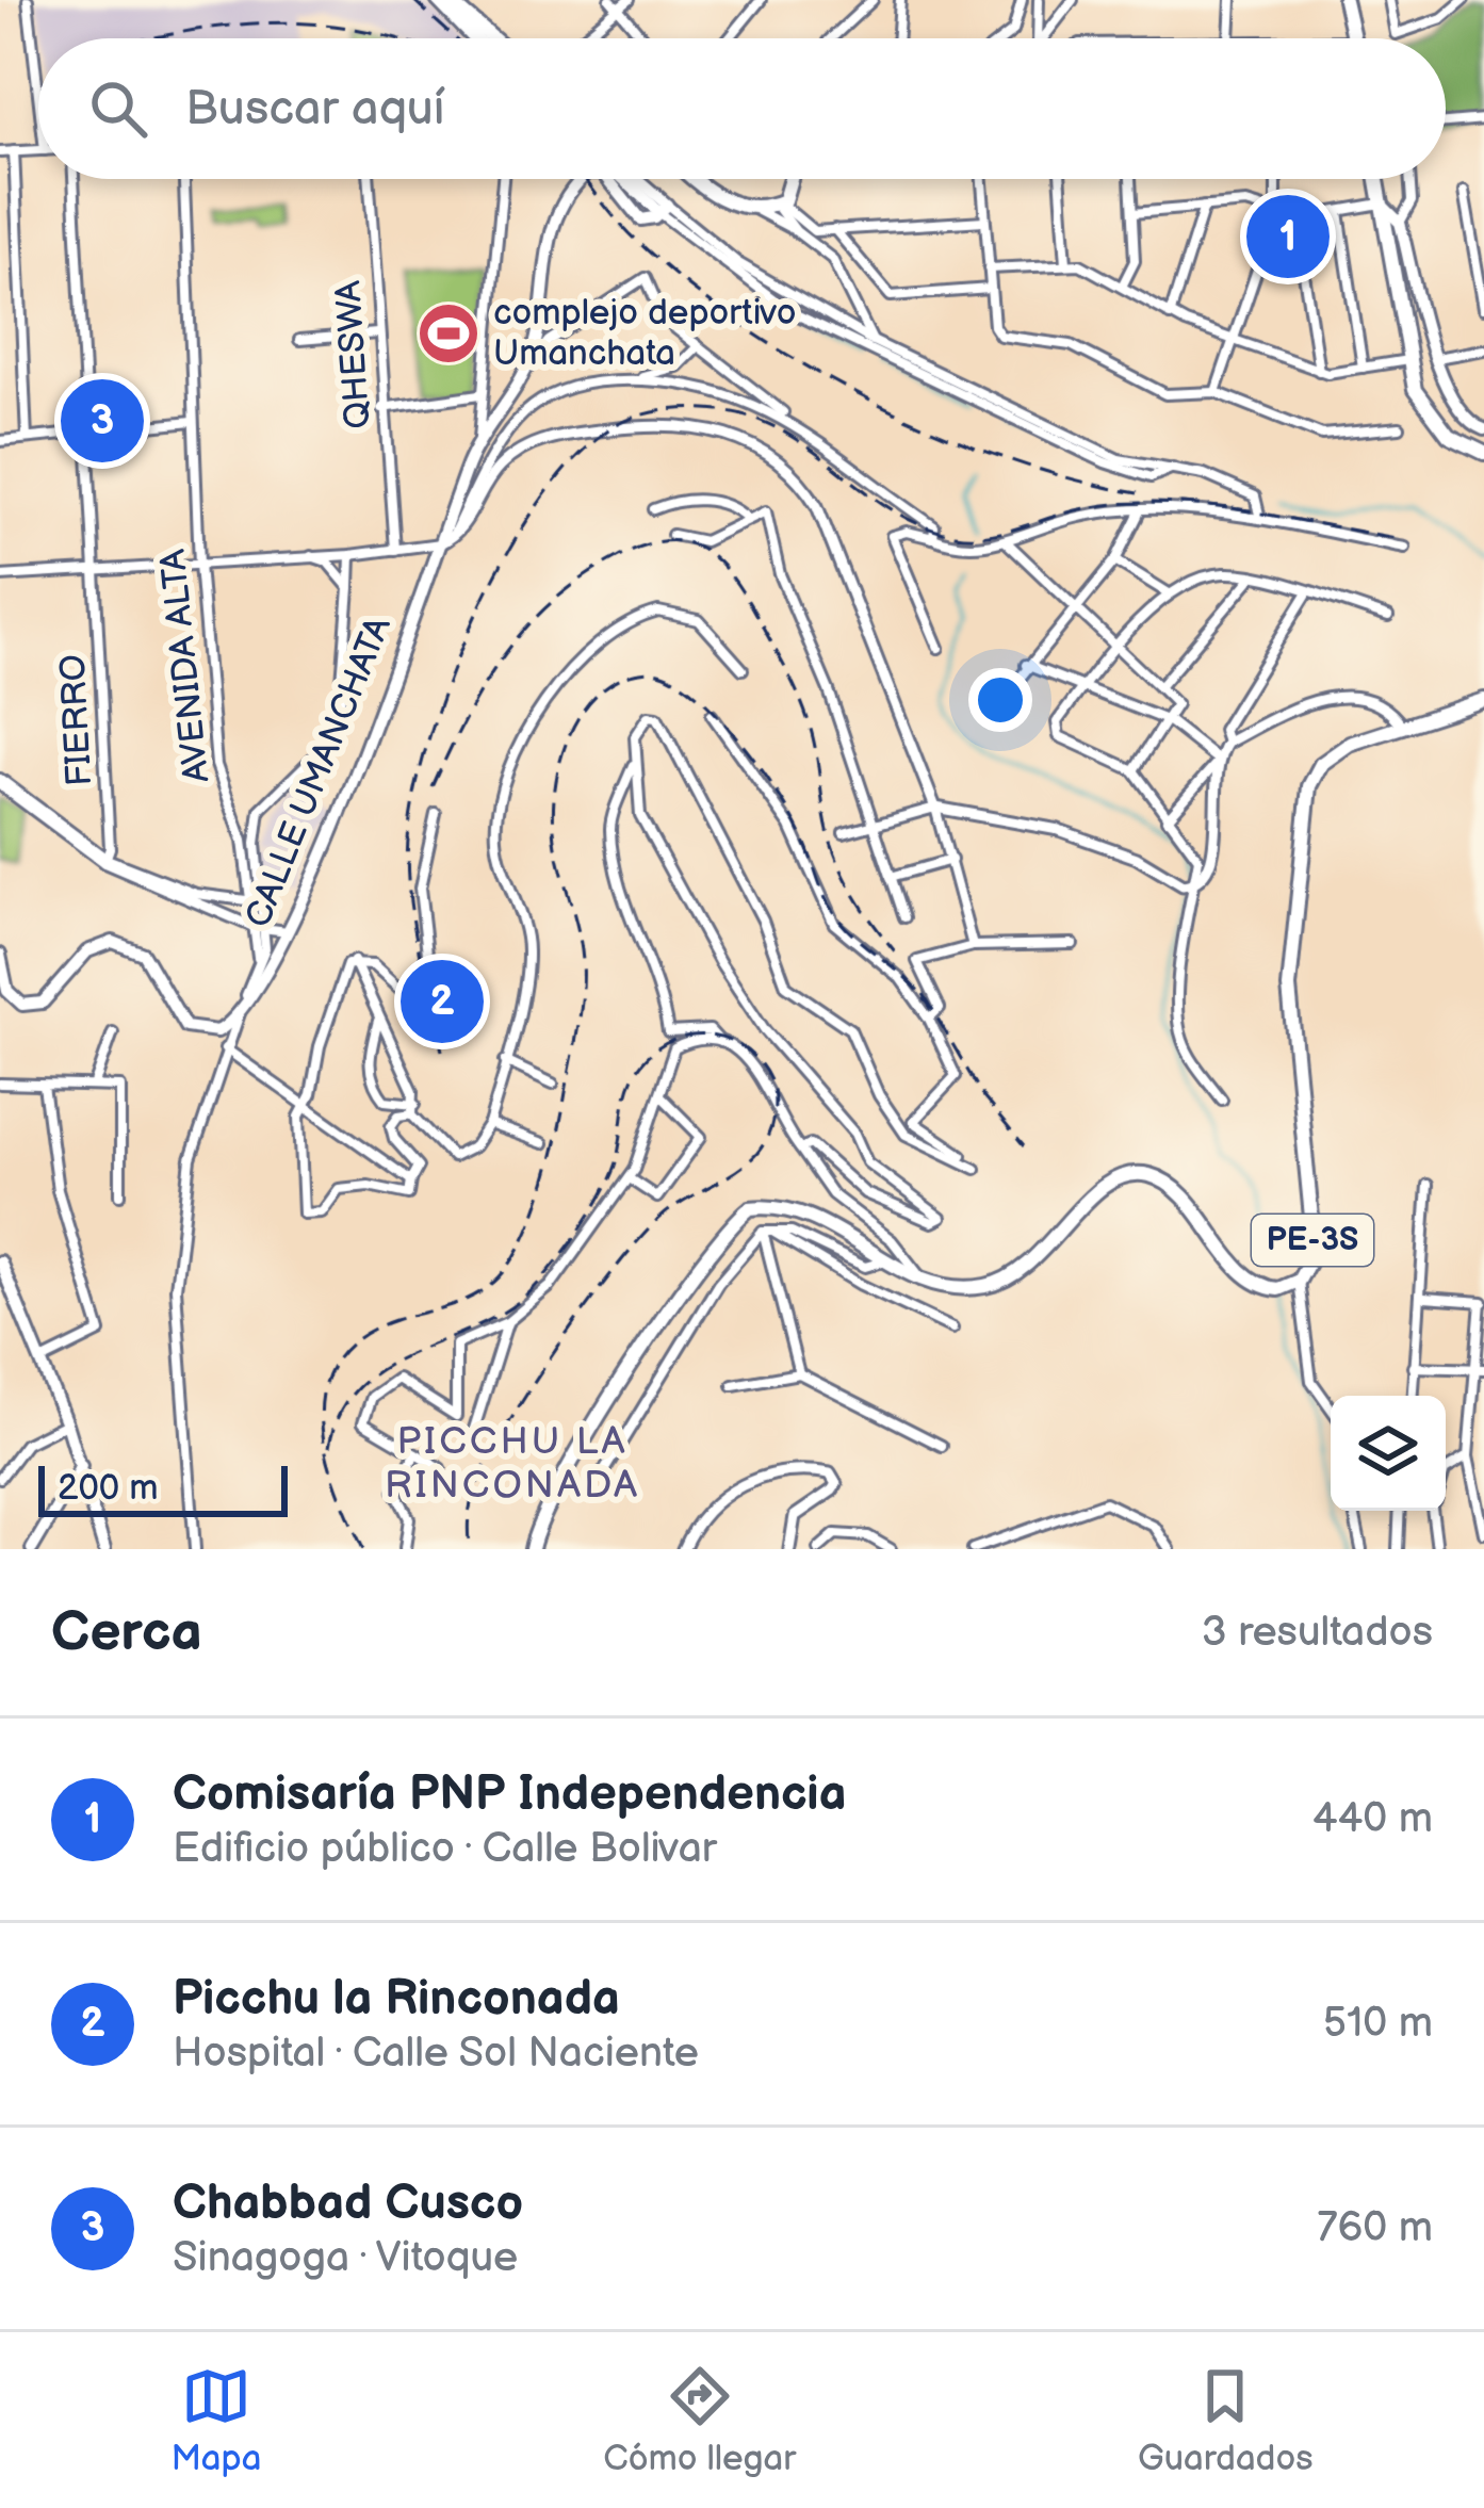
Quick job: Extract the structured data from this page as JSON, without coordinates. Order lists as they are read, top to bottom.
{
  "streets": {
    "main road": ["CALLE UMANCHATA", "PE-3S"],
    "street": ["QHESWA", "AVENIDA ALTA", "FIERRO"]
  },
  "districts": ["PICCHU LA RINCONADA"],
  "places": {
    "sports": ["complejo deportivo Umanchata"]
  },
  "scale_bar": "200 m",
  "page": {
    "search": "Buscar aquí",
    "pins": ["1", "3", "2"],
    "scale": "200 m",
    "heading": ["Cerca", "3 resultados"],
    "list": [
      {
        "mark": "1",
        "name": "Comisaría PNP Independencia",
        "note": "Edificio público · Calle Bolivar",
        "value": "440 m"
      },
      {
        "mark": "2",
        "name": "Picchu la Rinconada",
        "note": "Hospital · Calle Sol Naciente",
        "value": "510 m"
      },
      {
        "mark": "3",
        "name": "Chabbad Cusco",
        "note": "Sinagoga · Vitoque",
        "value": "760 m"
      }
    ],
    "nav": ["Mapa", "Cómo llegar", "Guardados"]
  }
}
